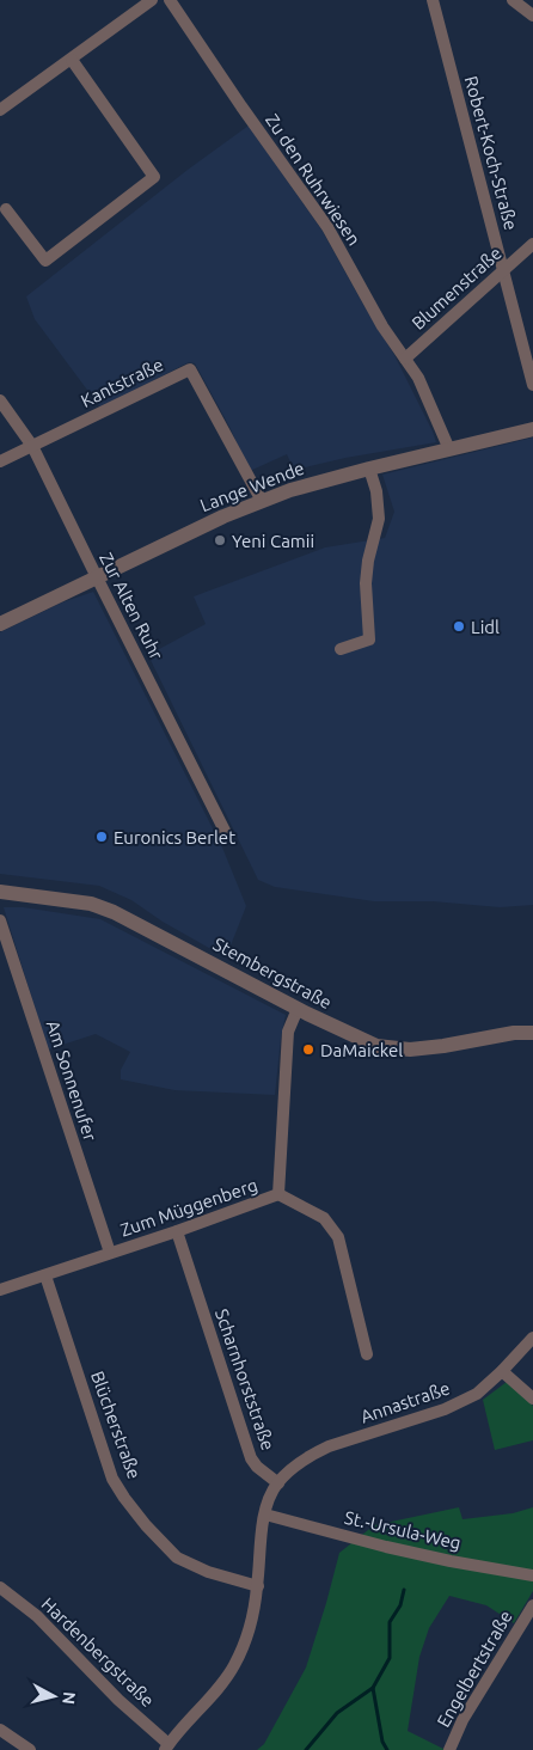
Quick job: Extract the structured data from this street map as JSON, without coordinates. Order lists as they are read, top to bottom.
{
  "streets": {
    "street": [
      "Robert-Koch-Straße",
      "Zu den Ruhrwiesen",
      "Blumenstraße",
      "Kantstraße",
      "Lange Wende",
      "Zur Alten Ruhr",
      "Stembergstraße",
      "Am Sonnenufer",
      "Zum Müggenberg",
      "Scharnhorststraße",
      "Annastraße",
      "Blücherstraße",
      "St.-Ursula-Weg",
      "Hardenbergstraße",
      "Engelbertstraße"
    ]
  },
  "crossings": [
    ["Robert-Koch-Straße", "Blumenstraße"],
    ["Zu den Ruhrwiesen", "Blumenstraße"],
    ["Zu den Ruhrwiesen", "Lange Wende"],
    ["Kantstraße", "Lange Wende"],
    ["Kantstraße", "Zur Alten Ruhr"],
    ["Lange Wende", "Zur Alten Ruhr"],
    ["Stembergstraße", "Zum Müggenberg"],
    ["Am Sonnenufer", "Zum Müggenberg"],
    ["Zum Müggenberg", "Scharnhorststraße"],
    ["Zum Müggenberg", "Blücherstraße"],
    ["Scharnhorststraße", "Annastraße"]
  ],
  "places": [
    "Yeni Camii",
    "Lidl",
    "Euronics Berlet",
    "DaMaickel"
  ],
  "north": "right"
}
